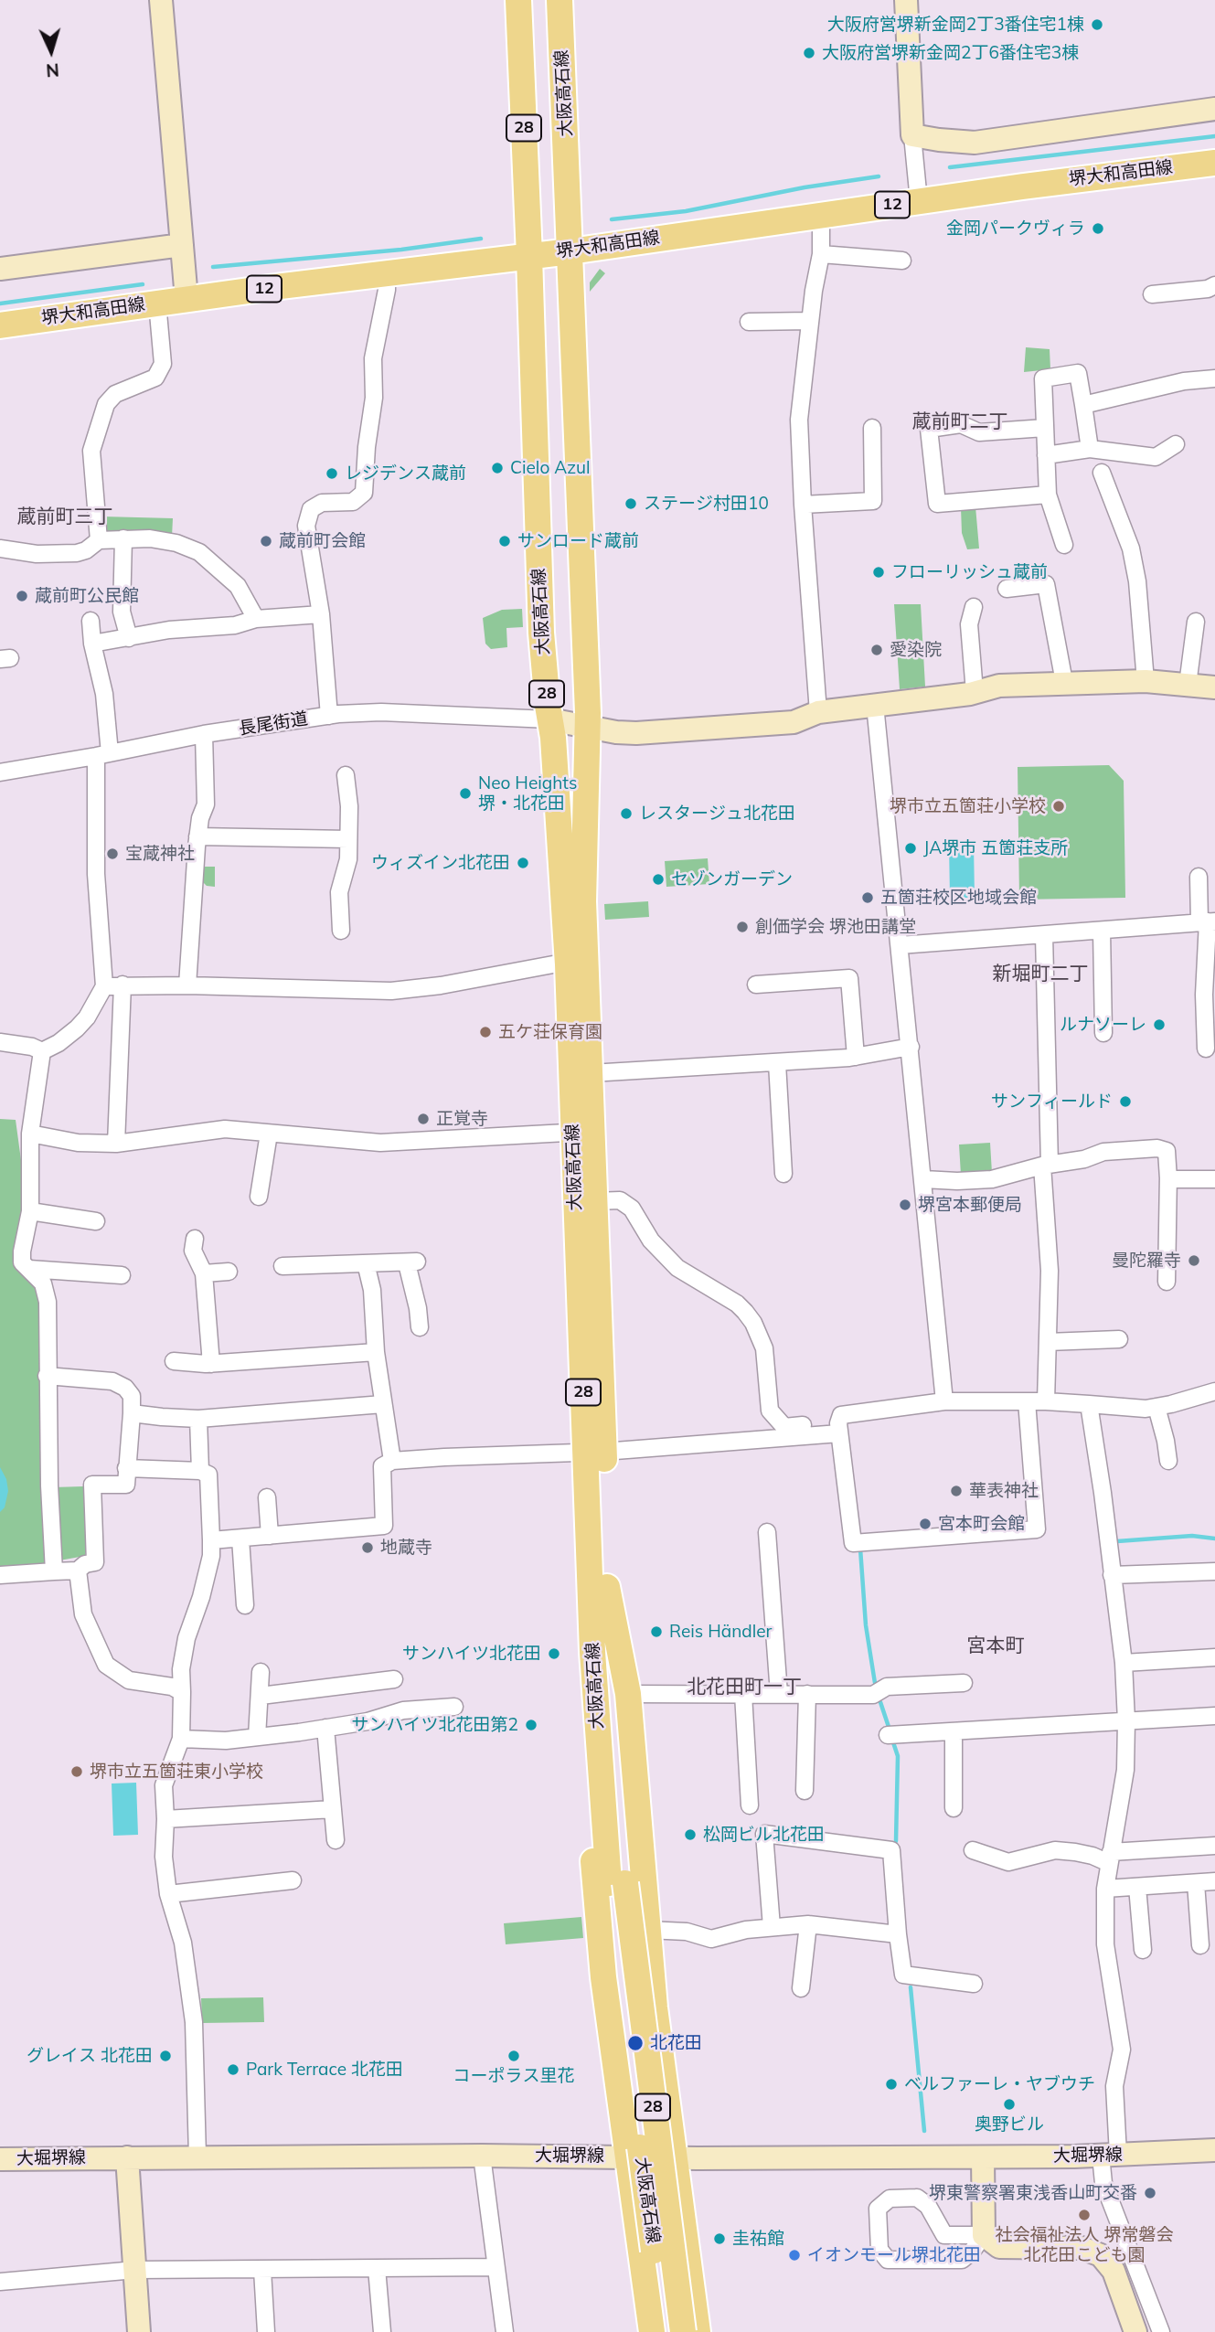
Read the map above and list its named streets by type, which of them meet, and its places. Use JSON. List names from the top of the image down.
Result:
{
  "streets": {
    "main road": [
      "大阪高石線",
      "28",
      "堺大和高田線",
      "12"
    ],
    "street": ["長尾街道", "大堀堺線"]
  },
  "crossings": [
    ["大阪高石線", "堺大和高田線"],
    ["大阪高石線", "長尾街道"]
  ],
  "districts": [
    "蔵前町二丁",
    "蔵前町三丁",
    "新堀町二丁",
    "宮本町",
    "北花田町一丁"
  ],
  "places": [
    "大阪府営堺新金岡2丁3番住宅1棟",
    "大阪府営堺新金岡2丁6番住宅3棟",
    "金岡パークヴィラ",
    "Cielo Azul",
    "レジデンス蔵前",
    "ステージ村田10",
    "蔵前町会館",
    "サンロード蔵前",
    "フローリッシュ蔵前",
    "蔵前町公民館",
    "愛染院",
    "Neo Heights 堺・北花田",
    "堺市立五箇荘小学校",
    "レスタージュ北花田",
    "JA堺市 五箇荘支所",
    "宝蔵神社",
    "ウィズイン北花田",
    "セゾンガーデン",
    "五箇荘校区地域会館",
    "創価学会 堺池田講堂",
    "ルナソーレ",
    "五ケ荘保育園",
    "サンフィールド",
    "正覚寺",
    "堺宮本郵便局",
    "曼陀羅寺",
    "華表神社",
    "宮本町会館",
    "地蔵寺",
    "Reis Händler",
    "サンハイツ北花田",
    "サンハイツ北花田第2",
    "堺市立五箇荘東小学校",
    "松岡ビル北花田",
    "北花田",
    "グレイス 北花田",
    "コーポラス里花",
    "Park Terrace 北花田",
    "ベルファーレ・ヤブウチ",
    "奥野ビル",
    "堺東警察署東浅香山町交番",
    "社会福祉法人 堺常磐会 北花田こども園",
    "圭祐館",
    "イオンモール堺北花田"
  ],
  "north": "bottom"
}
